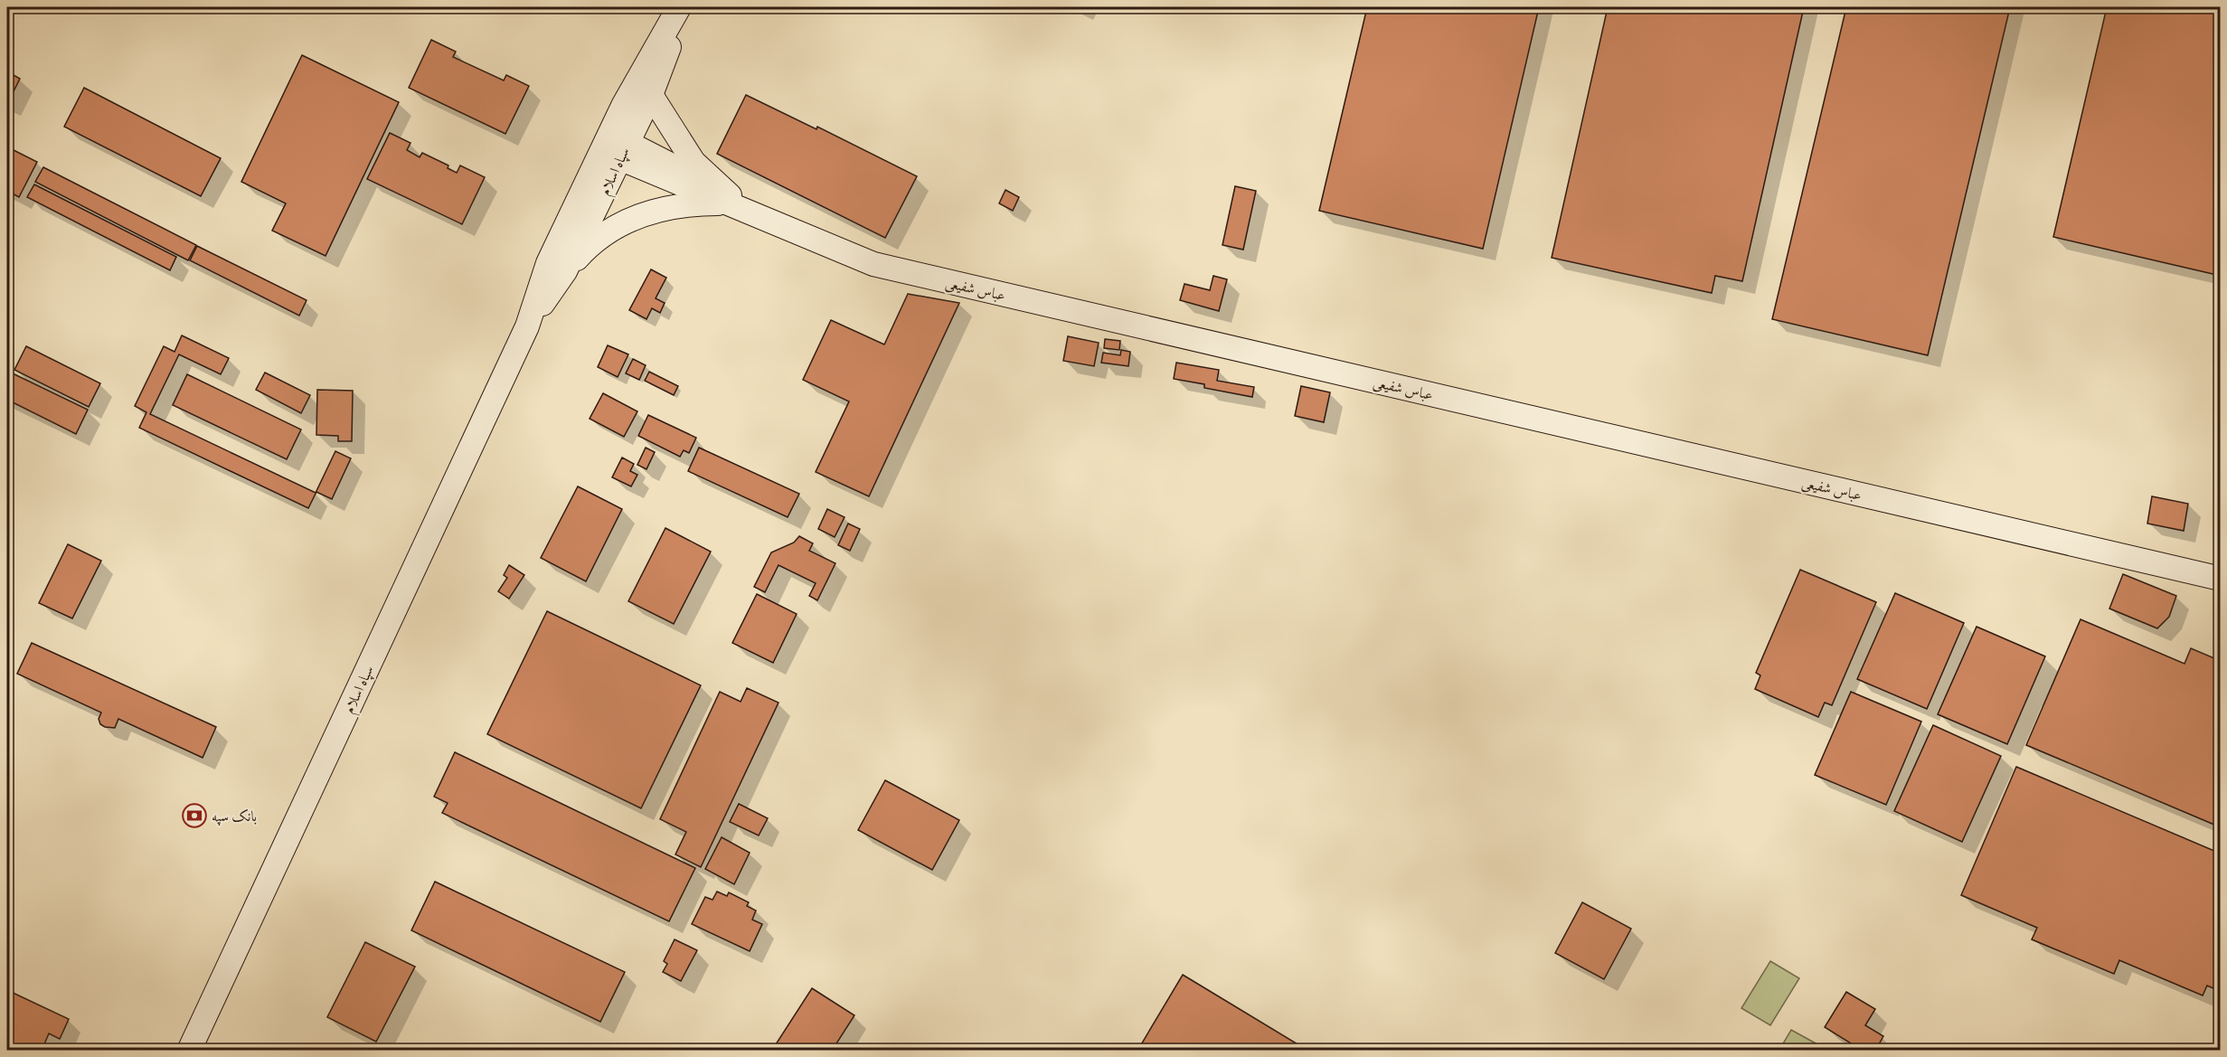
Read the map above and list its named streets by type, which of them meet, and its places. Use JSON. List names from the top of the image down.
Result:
{
  "streets": {
    "main road": ["سپاه اسلام", "عباس شفیعی"]
  },
  "crossings": [
    ["سپاه اسلام", "عباس شفیعی"]
  ],
  "places": {
    "bank": ["بانک سپه"]
  }
}
